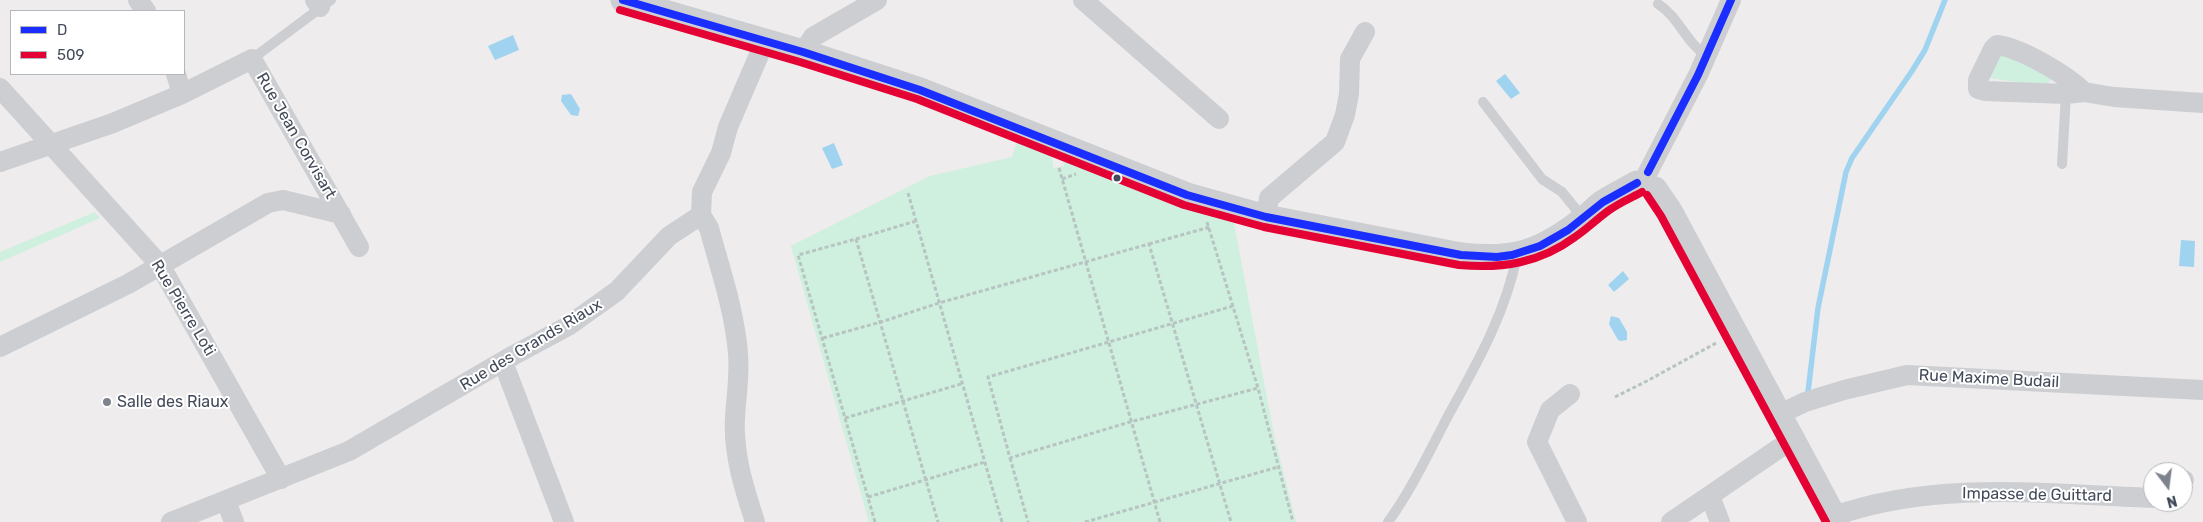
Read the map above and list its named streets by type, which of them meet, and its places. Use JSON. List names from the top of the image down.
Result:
{
  "streets": {
    "street": [
      "Rue Jean Corvisart",
      "Rue Pierre Loti",
      "Rue des Grands Riaux",
      "Rue Maxime Budail",
      "Impasse de Guittard"
    ]
  },
  "crossings": [
    ["Rue Jean Corvisart", "Rue Pierre Loti"],
    ["Rue Pierre Loti", "Rue des Grands Riaux"]
  ],
  "places": ["Salle des Riaux"],
  "lines": ["transit line D", "transit line 509"],
  "legend": ["D", "509"],
  "north": "bottom"
}
